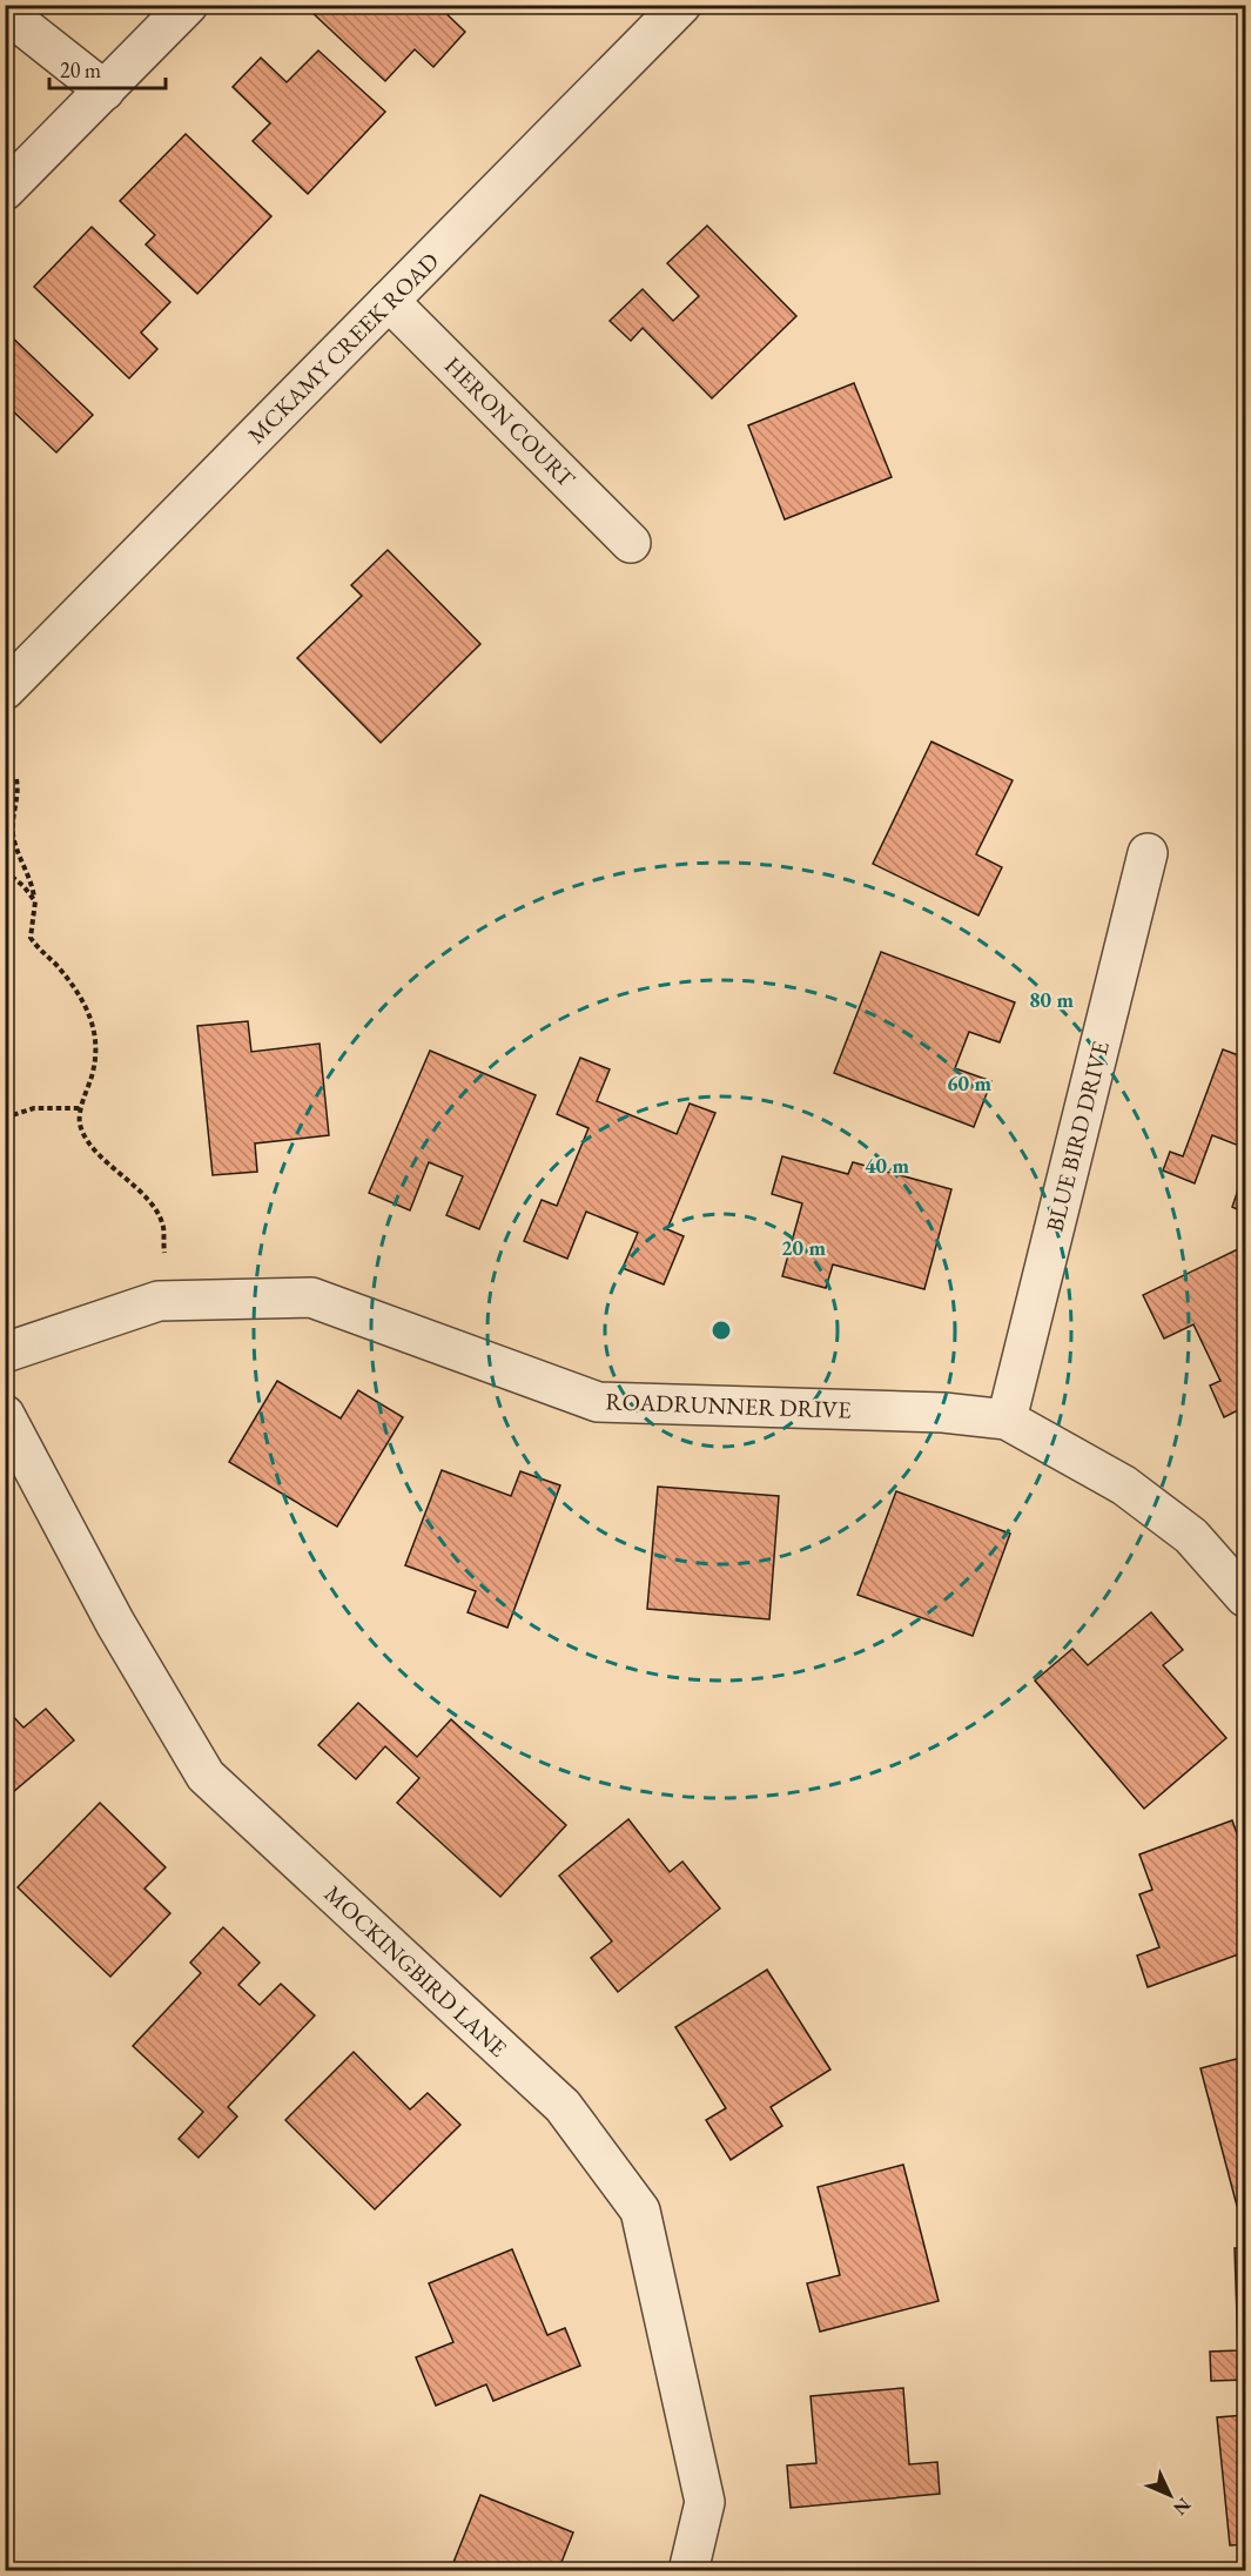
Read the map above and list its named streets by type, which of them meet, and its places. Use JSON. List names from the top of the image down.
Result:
{
  "streets": {
    "street": [
      "MCKAMY CREEK ROAD",
      "HERON COURT",
      "BLUE BIRD DRIVE",
      "ROADRUNNER DRIVE",
      "MOCKINGBIRD LANE"
    ]
  },
  "crossings": [
    ["MCKAMY CREEK ROAD", "HERON COURT"],
    ["BLUE BIRD DRIVE", "ROADRUNNER DRIVE"]
  ],
  "scale_bar": "20 m",
  "north": "bottom right",
  "rings": [
    "80 m",
    "60 m",
    "40 m",
    "20 m"
  ]
}
